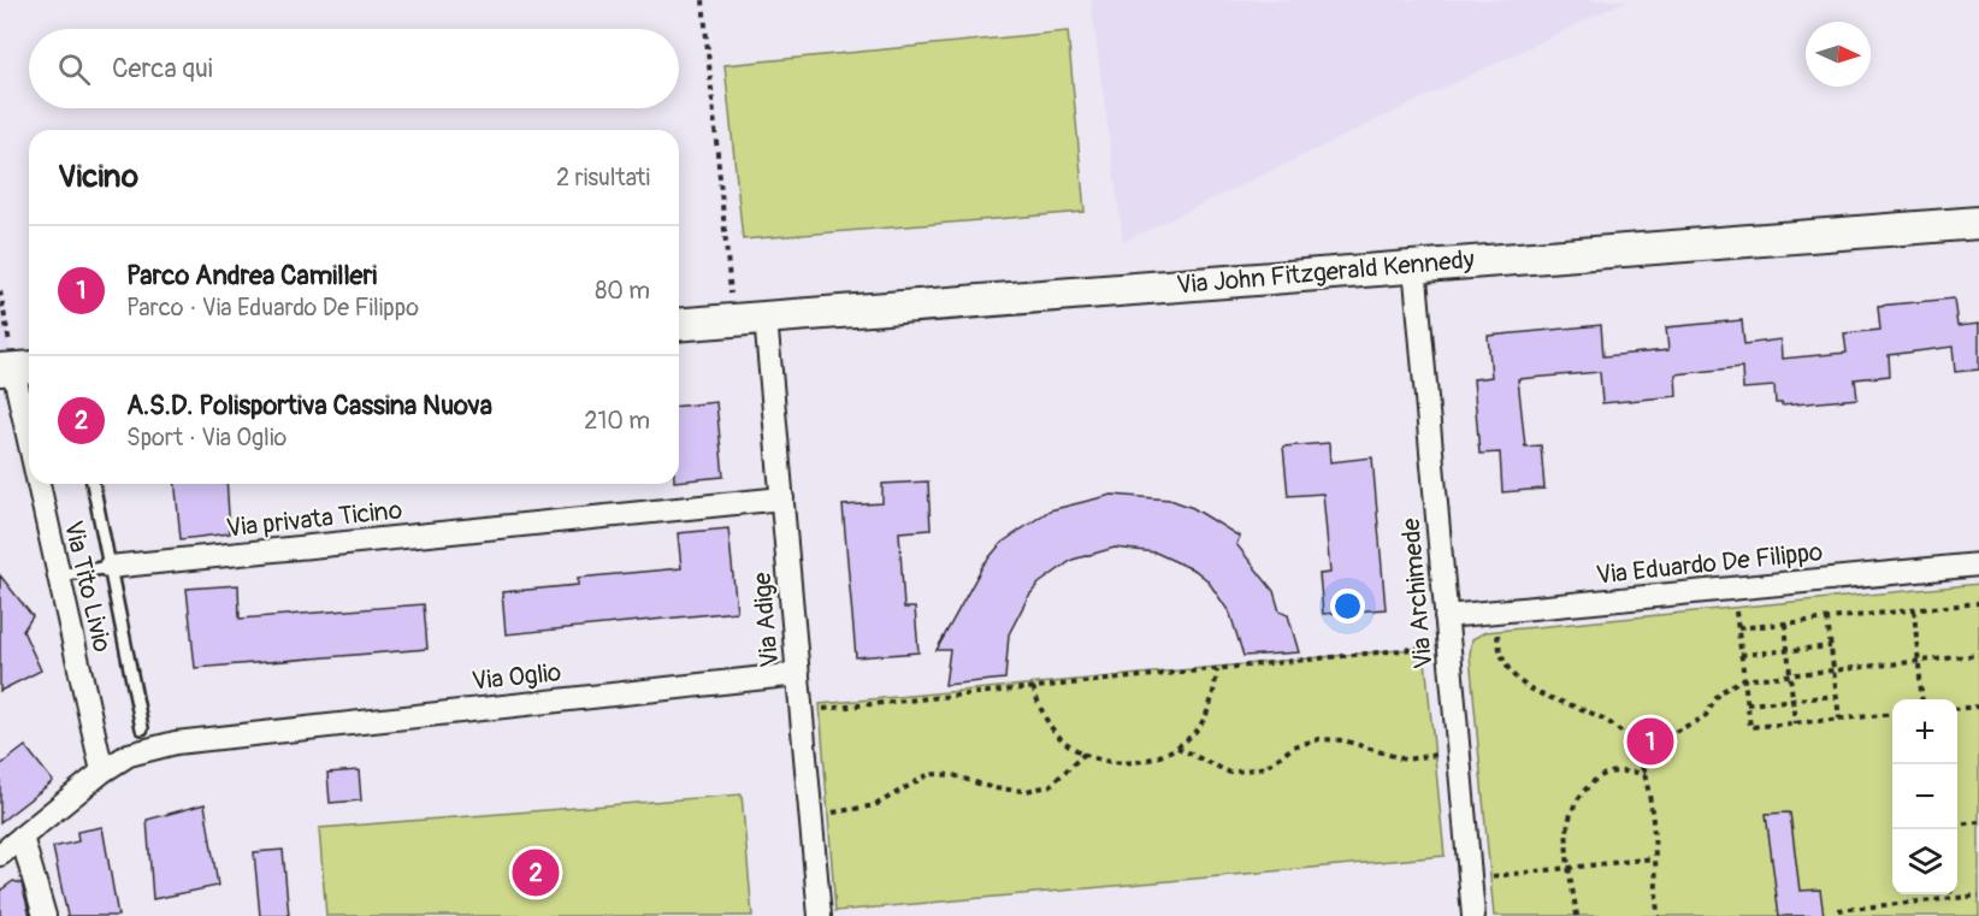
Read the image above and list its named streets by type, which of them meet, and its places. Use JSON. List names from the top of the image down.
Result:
{
  "streets": {
    "street": [
      "Via John Fitzgerald Kennedy",
      "Via privata Ticino",
      "Via Eduardo De Filippo",
      "Via Tito Livio",
      "Via Archimede",
      "Via Adige",
      "Via Oglio"
    ]
  },
  "crossings": [
    ["Via John Fitzgerald Kennedy", "Via Archimede"],
    ["Via John Fitzgerald Kennedy", "Via Adige"],
    ["Via privata Ticino", "Via Adige"],
    ["Via Eduardo De Filippo", "Via Archimede"],
    ["Via Tito Livio", "Via Oglio"],
    ["Via Adige", "Via Oglio"]
  ],
  "north": "right",
  "page": {
    "search": "Cerca qui",
    "heading": ["Vicino", "2 risultati"],
    "list": [
      {
        "mark": "1",
        "name": "Parco Andrea Camilleri",
        "note": "Parco · Via Eduardo De Filippo",
        "value": "80 m"
      },
      {
        "mark": "2",
        "name": "A.S.D. Polisportiva Cassina Nuova",
        "note": "Sport · Via Oglio",
        "value": "210 m"
      }
    ],
    "map_buttons": ["+", "−"],
    "pins": ["1", "2"]
  }
}
